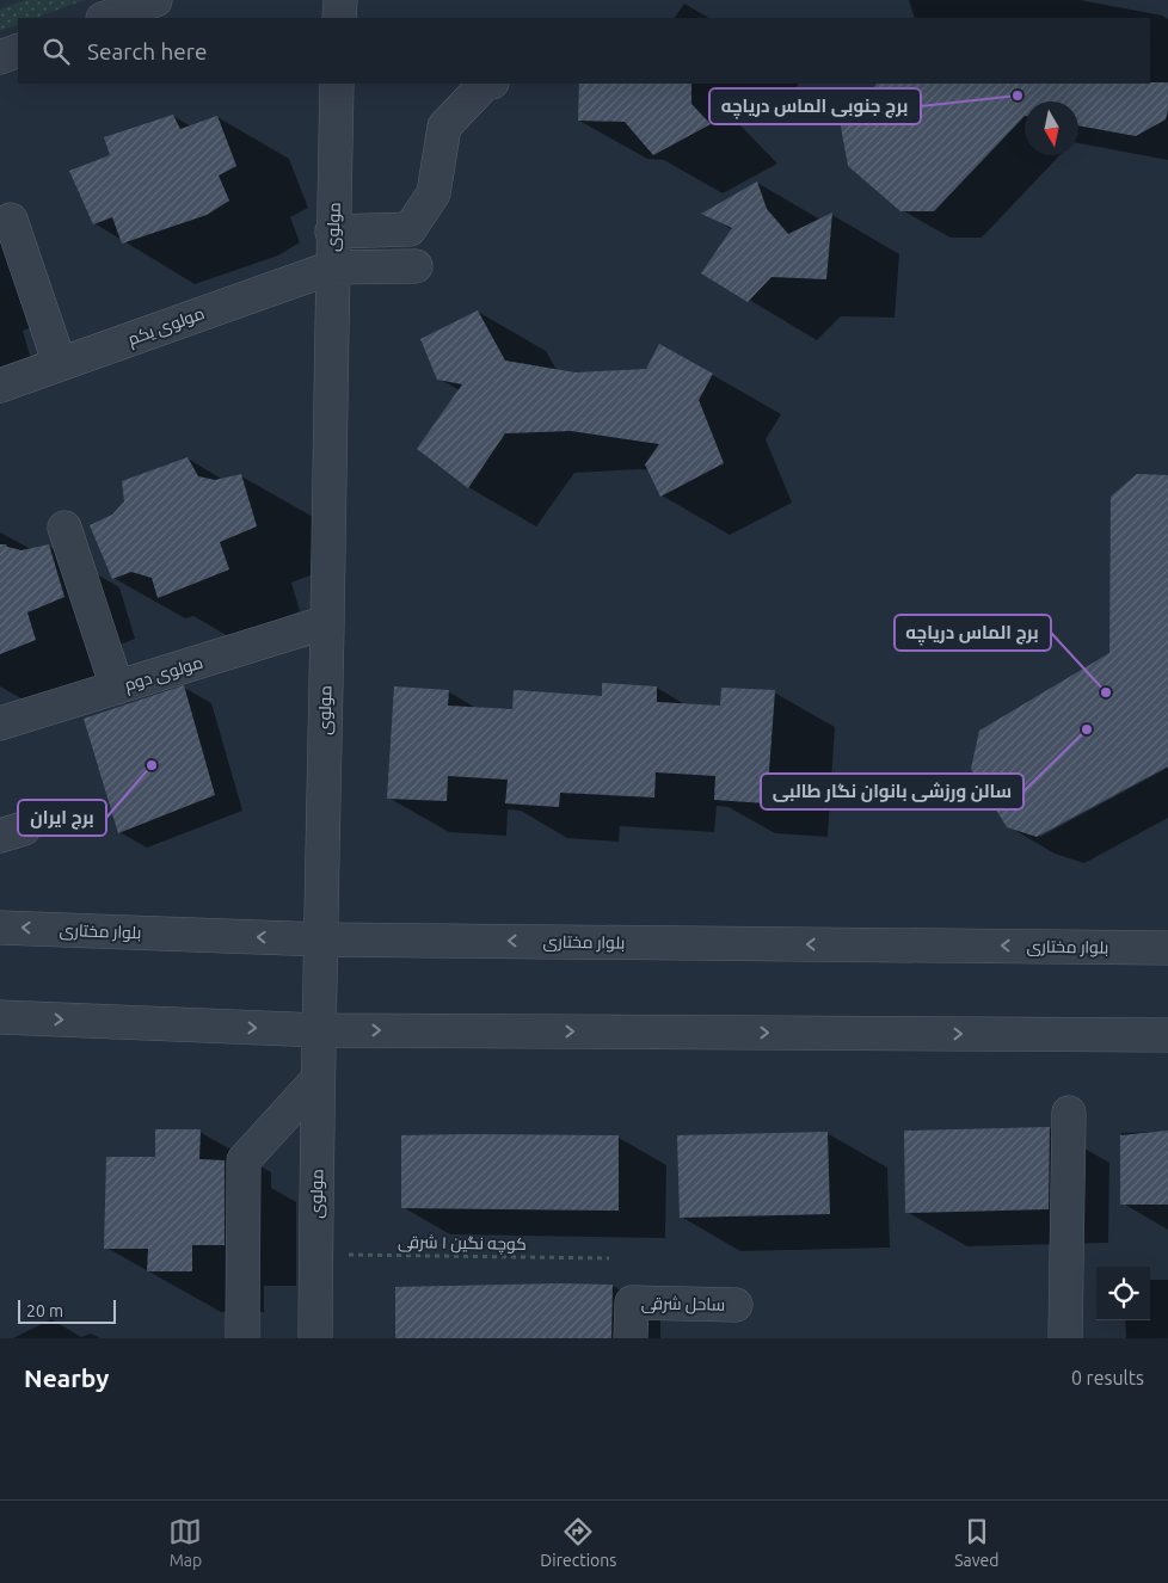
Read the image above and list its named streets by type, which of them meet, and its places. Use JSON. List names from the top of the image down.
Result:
{
  "streets": {
    "street": [
      "مولوی",
      "مولوی یکم",
      "مولوی دوم",
      "بلوار مختاری",
      "ساحل شرقی"
    ],
    "path": ["کوچه نگین ۱ شرقی"]
  },
  "crossings": [
    ["مولوی", "مولوی یکم"],
    ["مولوی", "مولوی دوم"],
    ["مولوی", "بلوار مختاری"],
    ["مولوی", "کوچه نگین ۱ شرقی"]
  ],
  "places": [
    "برج جنوبی الماس دریاچه",
    "برج الماس دریاچه",
    "سالن ورزشی بانوان نگار طالبی",
    "برج ایران"
  ],
  "scale_bar": "20 m",
  "north": "bottom",
  "page": {
    "search": "Search here",
    "scale": "20 m",
    "heading": ["Nearby", "0 results"],
    "nav": ["Map", "Directions", "Saved"]
  }
}
